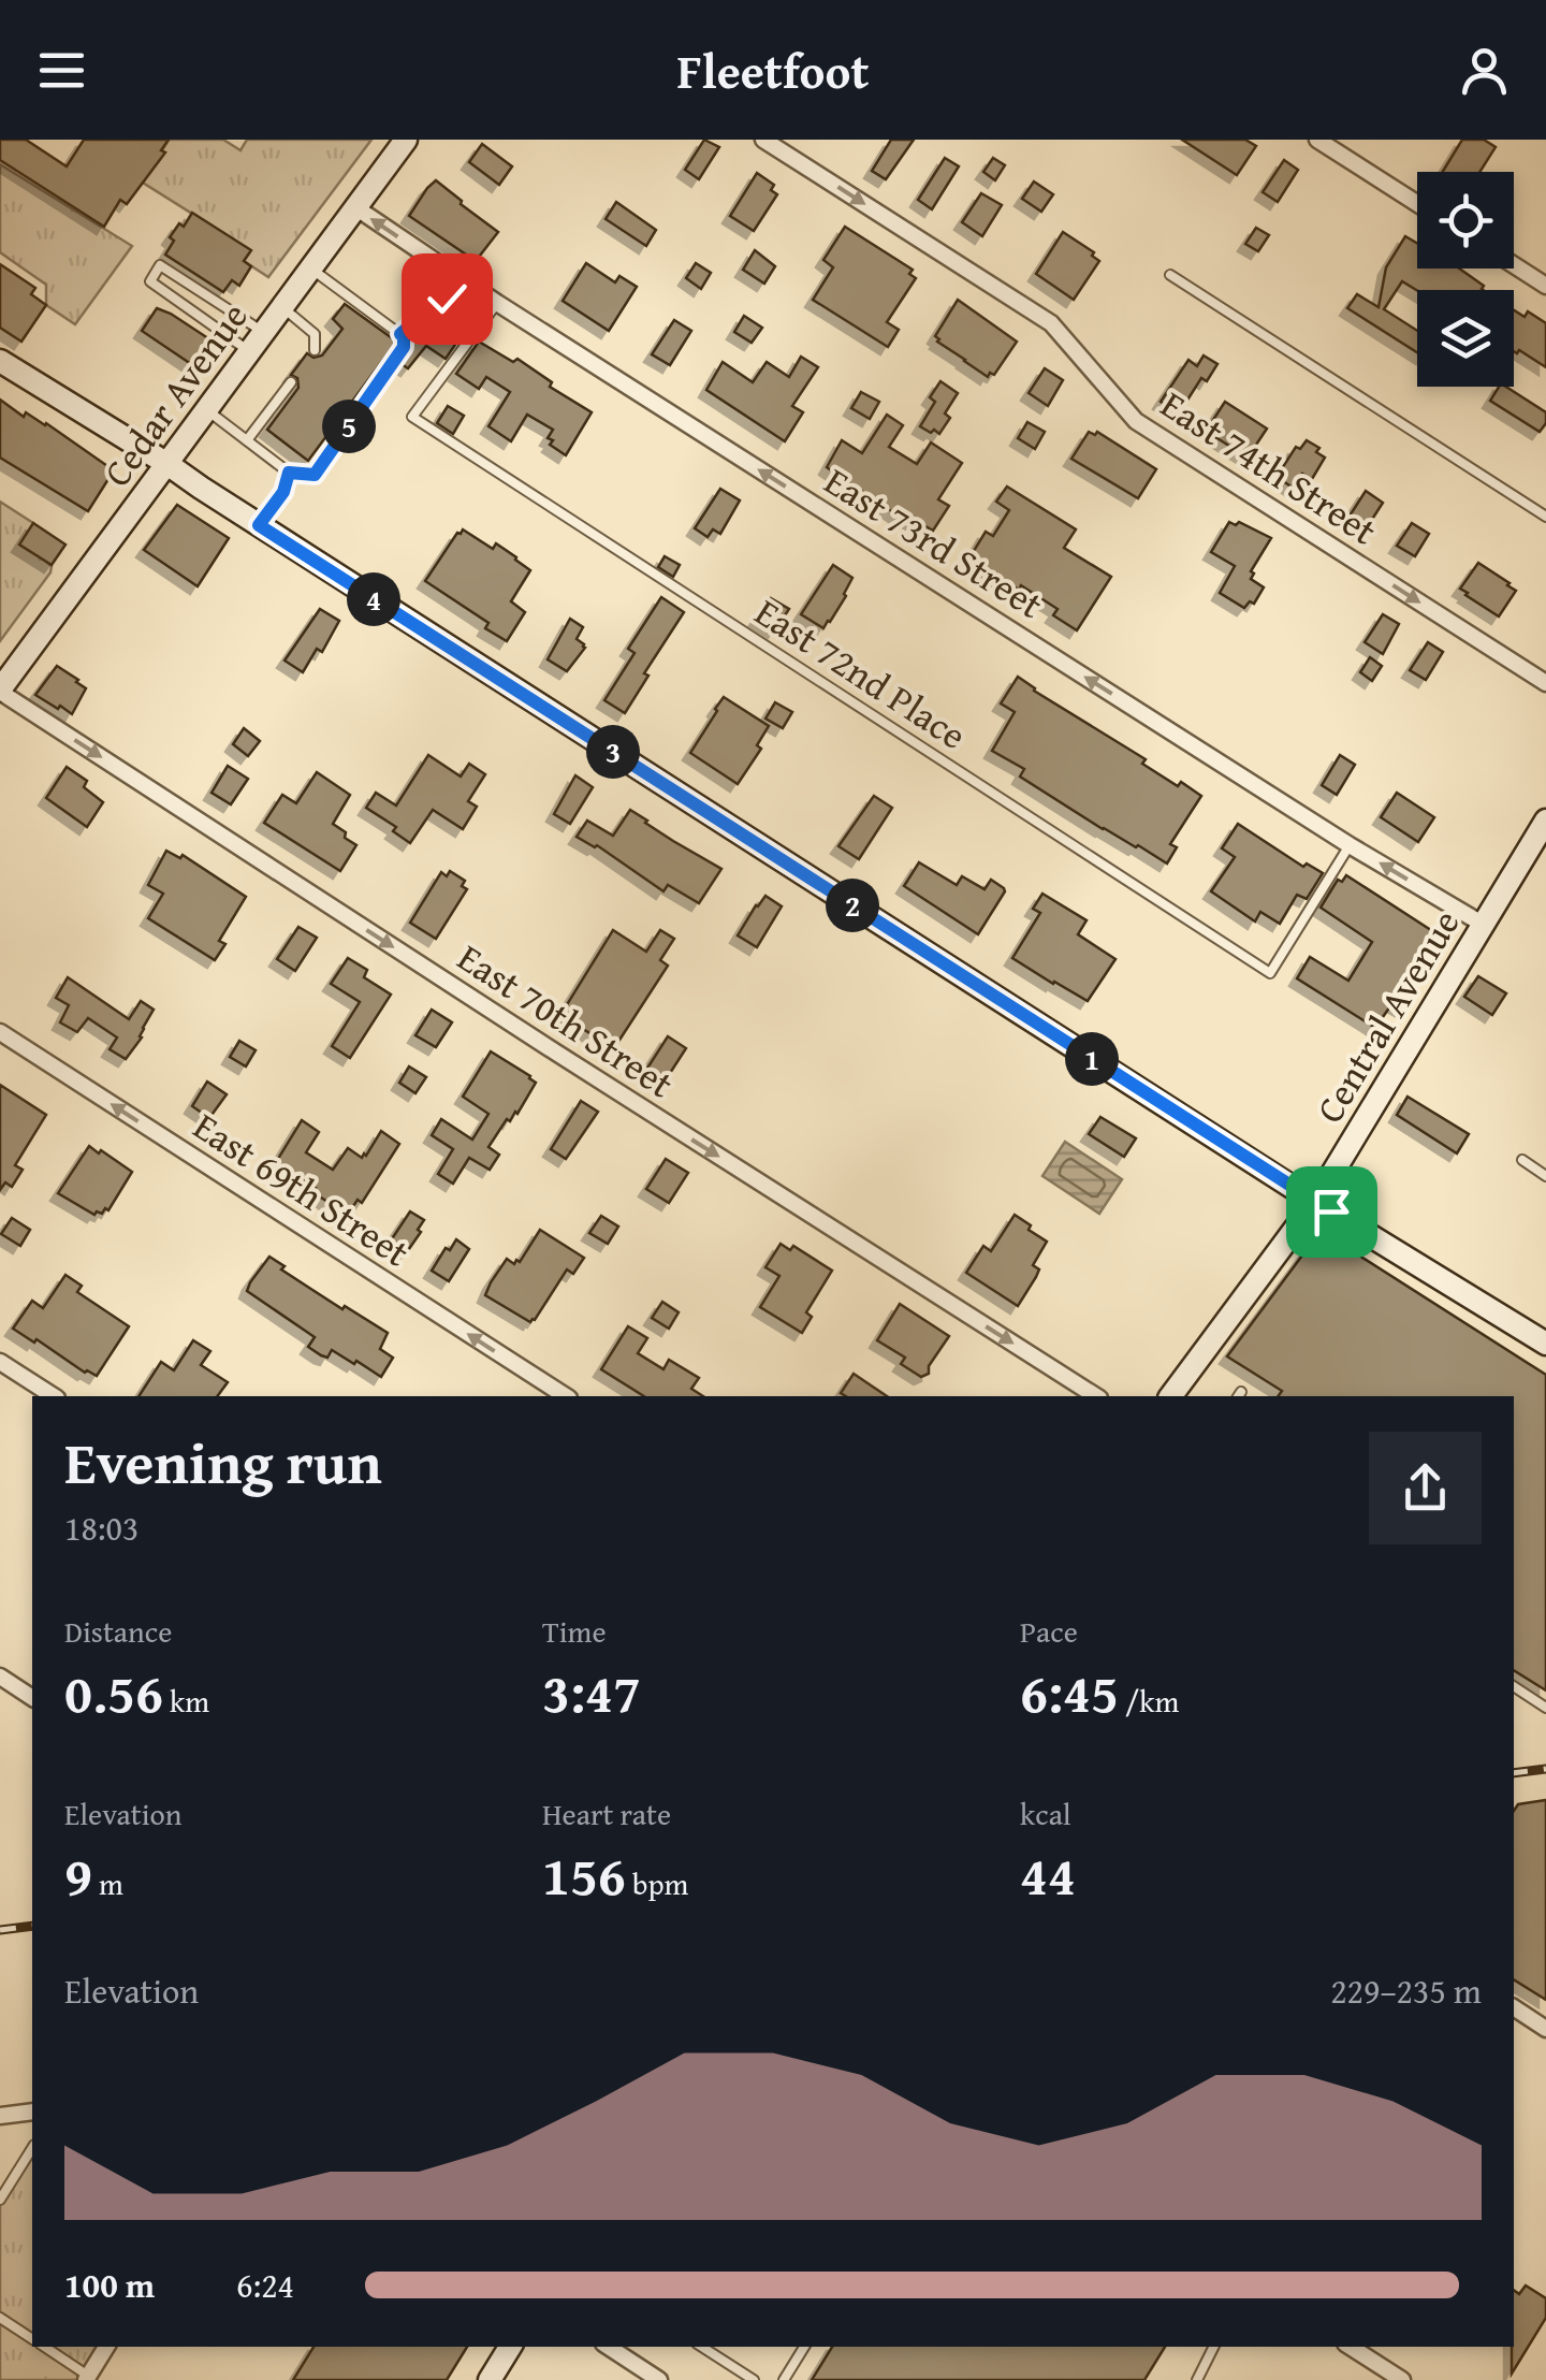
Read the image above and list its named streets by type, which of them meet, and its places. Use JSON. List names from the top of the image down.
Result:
{
  "streets": {
    "street": [
      "Cedar Avenue",
      "East 74th Street",
      "East 73rd Street",
      "Central Avenue",
      "East 70th Street",
      "East 69th Street"
    ],
    "lane": ["East 72nd Place"]
  },
  "crossings": [
    ["Cedar Avenue", "East 73rd Street"],
    ["Cedar Avenue", "East 70th Street"],
    ["East 73rd Street", "East 72nd Place"],
    ["East 73rd Street", "Central Avenue"]
  ],
  "one_way": [
    "East 74th Street",
    "East 73rd Street",
    "East 70th Street",
    "East 69th Street"
  ],
  "page": {
    "header": "Fleetfoot",
    "pins": [
      "5",
      "4",
      "3",
      "2",
      "1"
    ],
    "heading": ["Evening run", "18:03"],
    "stats": [
      ["Distance", "0.56 km"],
      ["Time", "3:47"],
      ["Pace", "6:45 /km"],
      ["Elevation", "9 m"],
      ["Heart rate", "156 bpm"],
      ["kcal", "44"]
    ],
    "chart": ["Elevation", "229–235 m"],
    "list": [
      {
        "name": "100 m",
        "note": "6:24"
      }
    ]
  }
}
